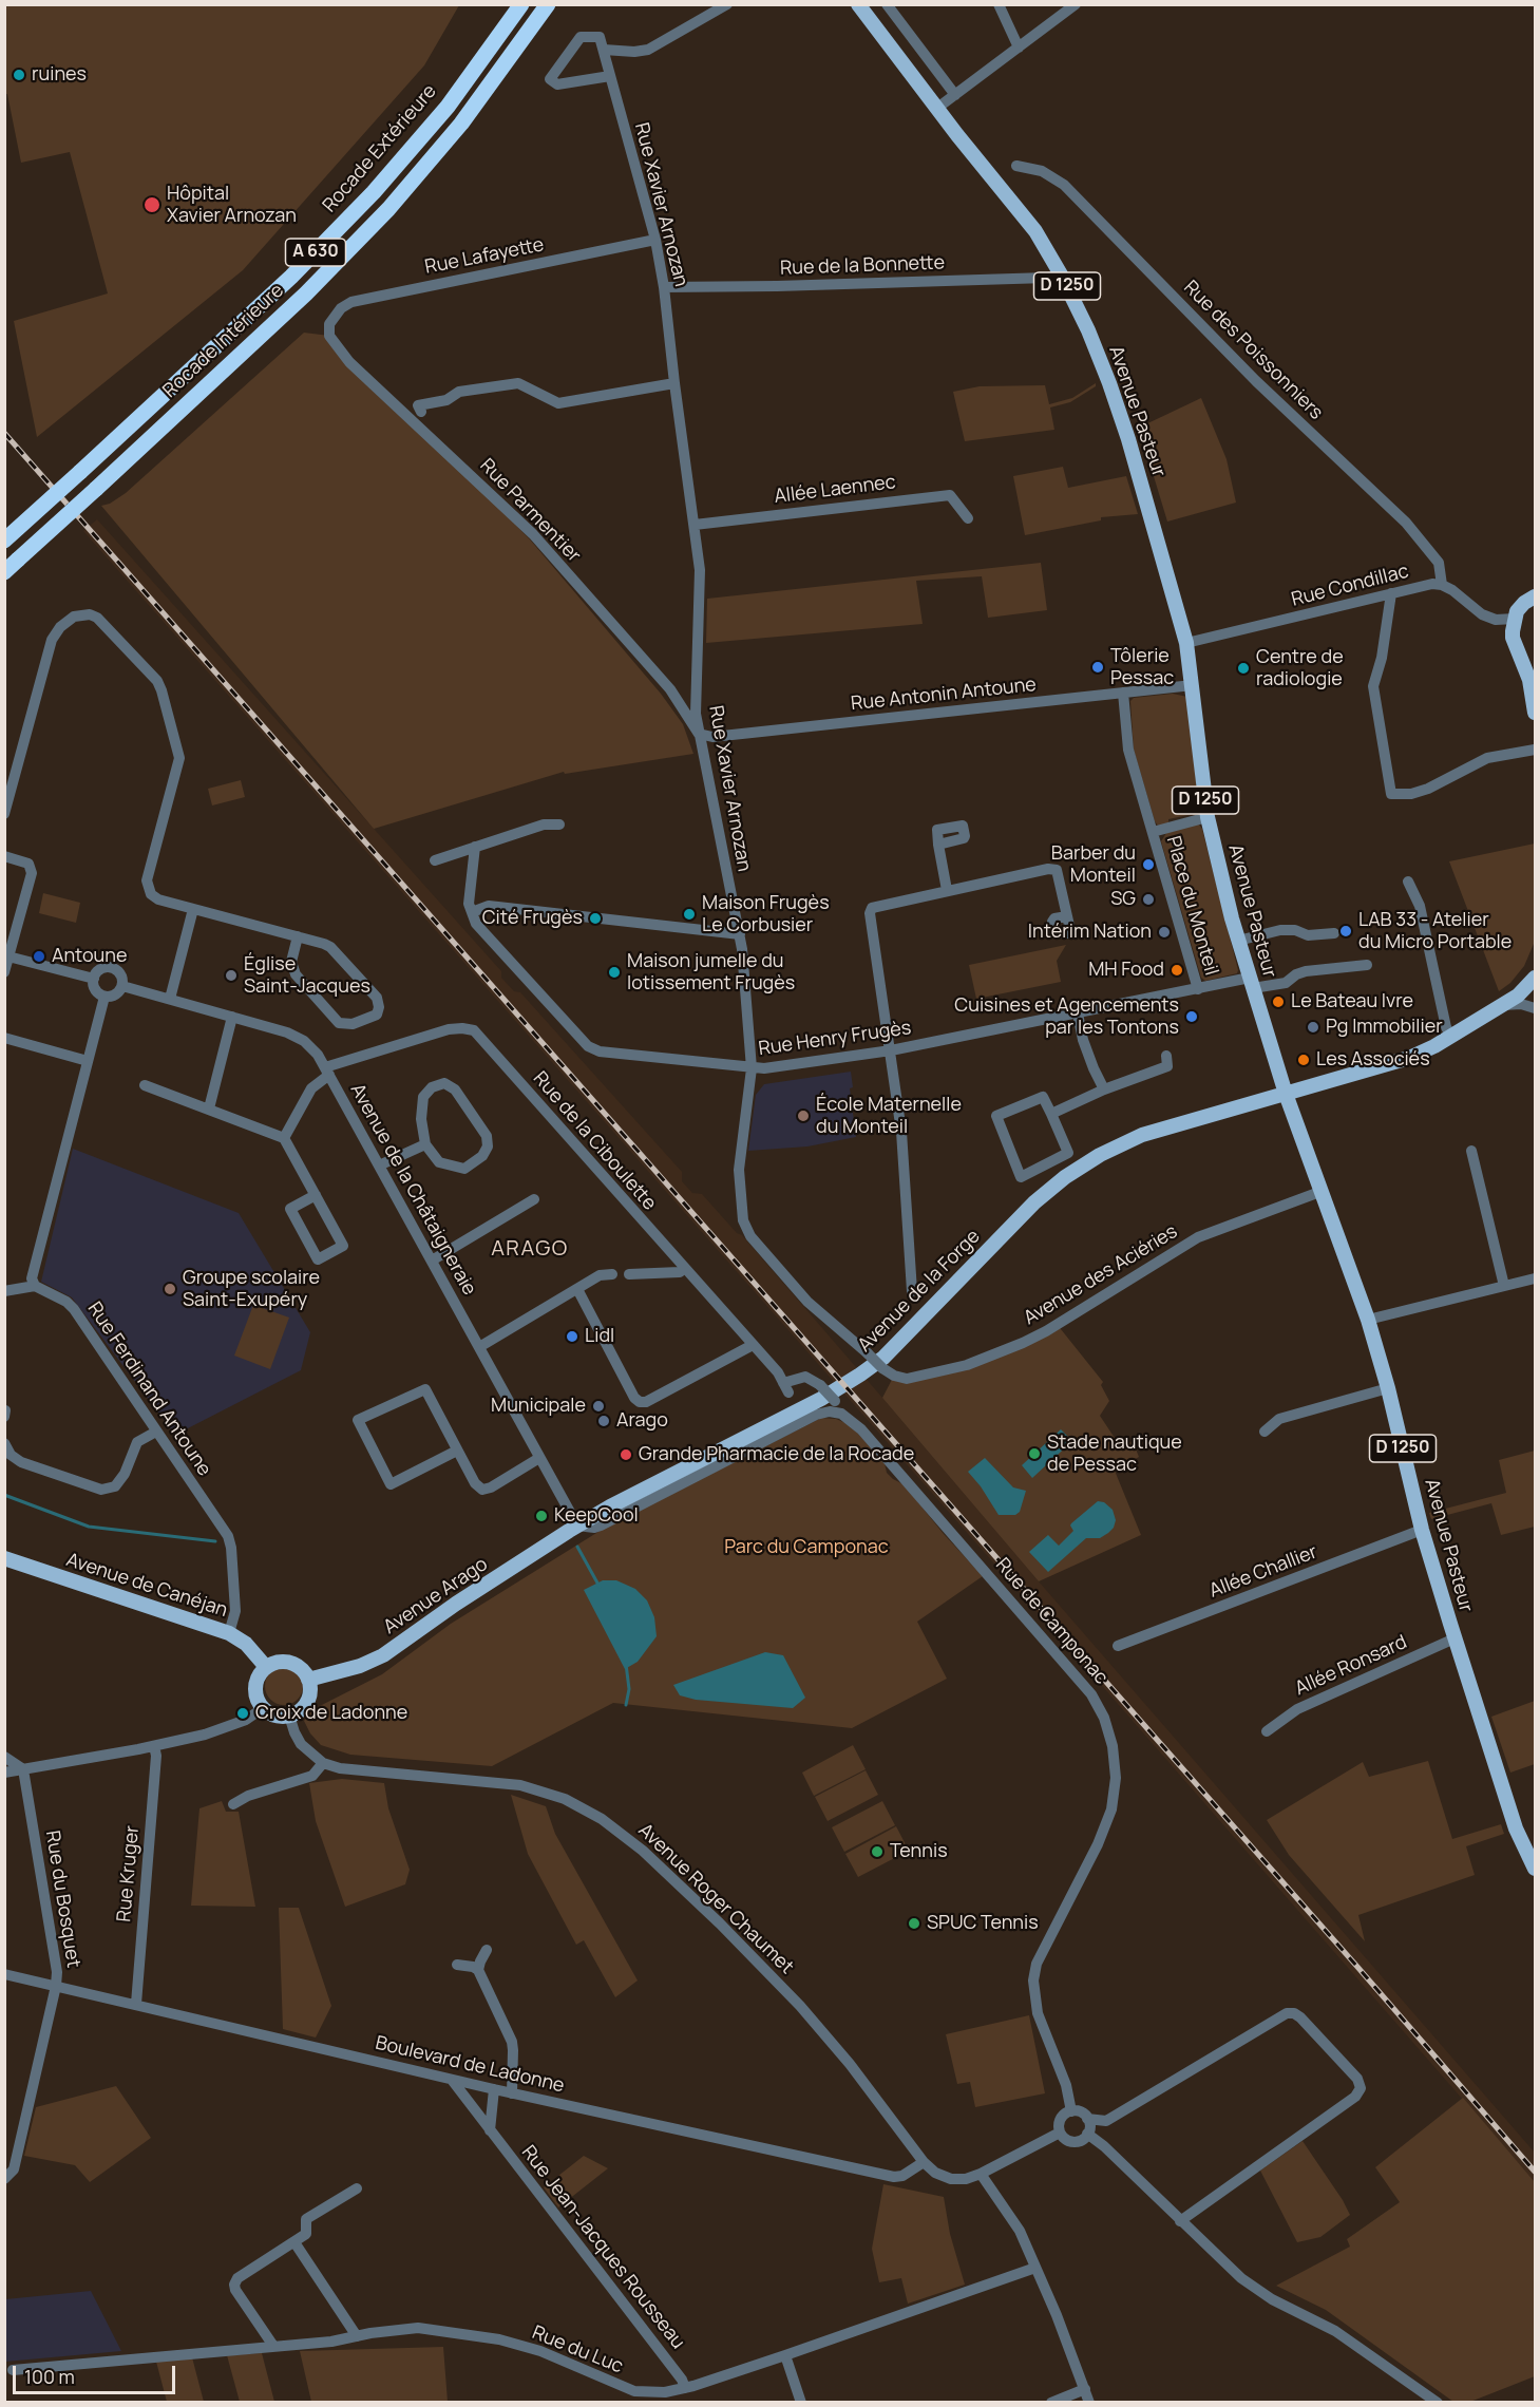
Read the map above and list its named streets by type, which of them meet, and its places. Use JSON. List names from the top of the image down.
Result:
{
  "streets": {
    "highway": ["Rocade Extérieure", "A 630", "Rocade Intérieure"],
    "main road": [
      "D 1250",
      "Avenue Pasteur",
      "Avenue de la Forge",
      "Avenue de Canéjan",
      "Avenue Arago"
    ],
    "street": [
      "Rue Xavier Arnozan",
      "Rue Lafayette",
      "Rue de la Bonnette",
      "Rue des Poissonniers",
      "Allée Laennec",
      "Rue Parmentier",
      "Rue Condillac",
      "Rue Antonin Antoune",
      "Place du Monteil",
      "Rue Henry Frugès",
      "Rue de la Ciboulette",
      "Avenue de la Châtaigneraie",
      "Avenue des Aciéries",
      "Rue Ferdinand Antoune",
      "Allée Challier",
      "Rue de Camponac",
      "Allée Ronsard",
      "Rue Kruger",
      "Rue du Bosquet",
      "Avenue Roger Chaumet",
      "Boulevard de Ladonne",
      "Rue Jean-Jacques Rousseau",
      "Rue du Luc"
    ]
  },
  "crossings": [
    ["Rue Xavier Arnozan", "Rue Lafayette"],
    ["Rue Xavier Arnozan", "Rue de la Bonnette"],
    ["Rue Xavier Arnozan", "Allée Laennec"],
    ["Rue Xavier Arnozan", "Rue Parmentier"],
    ["Rue Xavier Arnozan", "Rue Antonin Antoune"],
    ["Rue Xavier Arnozan", "Rue Henry Frugès"],
    ["Rue Xavier Arnozan", "Avenue des Aciéries"],
    ["Rue Lafayette", "Rue Parmentier"],
    ["Rue de la Bonnette", "Avenue Pasteur"],
    ["Rue des Poissonniers", "Rue Condillac"],
    ["Avenue Pasteur", "Rue Condillac"],
    ["Avenue Pasteur", "Rue Antonin Antoune"],
    ["Avenue Pasteur", "Place du Monteil"],
    ["Avenue Pasteur", "Rue Henry Frugès"],
    ["Avenue Pasteur", "Avenue des Aciéries"],
    ["Avenue Pasteur", "Avenue de la Forge"],
    ["Avenue Pasteur", "Allée Challier"],
    ["Avenue Pasteur", "Allée Ronsard"],
    ["Rue Parmentier", "Rue Antonin Antoune"],
    ["Rue Antonin Antoune", "Place du Monteil"],
    ["Place du Monteil", "Rue Henry Frugès"],
    ["Rue de la Ciboulette", "Avenue de la Châtaigneraie"],
    ["Rue de la Ciboulette", "Rue de Camponac"],
    ["Avenue de la Châtaigneraie", "Avenue de la Forge"],
    ["Avenue de la Châtaigneraie", "Avenue Arago"],
    ["Avenue de la Forge", "Avenue Arago"],
    ["Rue Ferdinand Antoune", "Avenue de Canéjan"],
    ["Avenue de Canéjan", "Avenue Arago"],
    ["Rue de Camponac", "Avenue Roger Chaumet"],
    ["Rue Kruger", "Boulevard de Ladonne"],
    ["Rue du Bosquet", "Boulevard de Ladonne"],
    ["Avenue Roger Chaumet", "Boulevard de Ladonne"],
    ["Boulevard de Ladonne", "Rue Jean-Jacques Rousseau"],
    ["Rue Jean-Jacques Rousseau", "Rue du Luc"]
  ],
  "districts": ["ARAGO"],
  "parks": ["Parc du Camponac"],
  "places": [
    "ruines",
    "Hôpital Xavier Arnozan",
    "Tôlerie Pessac",
    "Centre de radiologie",
    "Barber du Monteil",
    "SG",
    "Maison Frugès Le Corbusier",
    "Cité Frugès",
    "LAB 33 - Atelier du Micro Portable",
    "Intérim Nation",
    "Antoune",
    "MH Food",
    "Maison jumelle du lotissement Frugès",
    "Église Saint-Jacques",
    "Le Bateau Ivre",
    "Cuisines et Agencements par les Tontons",
    "Pg Immobilier",
    "Les Associés",
    "École Maternelle du Monteil",
    "Groupe scolaire Saint-Exupéry",
    "Lidl",
    "Municipale",
    "Arago",
    "Stade nautique de Pessac",
    "Grande Pharmacie de la Rocade",
    "KeepCool",
    "Croix de Ladonne",
    "Tennis",
    "SPUC Tennis"
  ],
  "scale_bar": "100 m"
}
